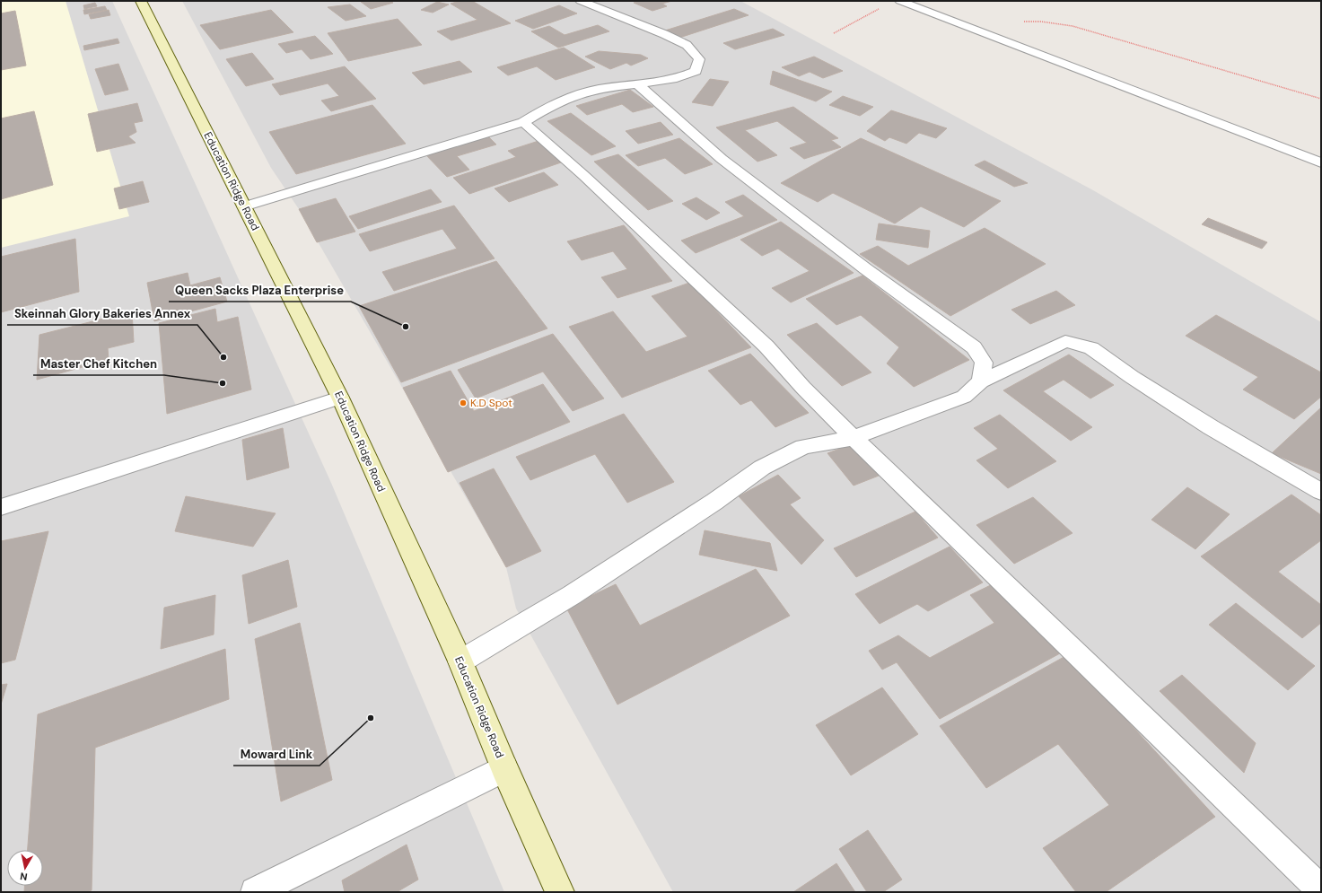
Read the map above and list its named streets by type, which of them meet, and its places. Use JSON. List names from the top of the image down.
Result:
{
  "streets": {
    "main road": ["Education Ridge Road"]
  },
  "places": [
    "Queen Sacks Plaza Enterprise",
    "Skeinnah Glory Bakeries Annex",
    "Master Chef Kitchen",
    "K.D Spot",
    "Moward Link"
  ],
  "north": "bottom"
}
